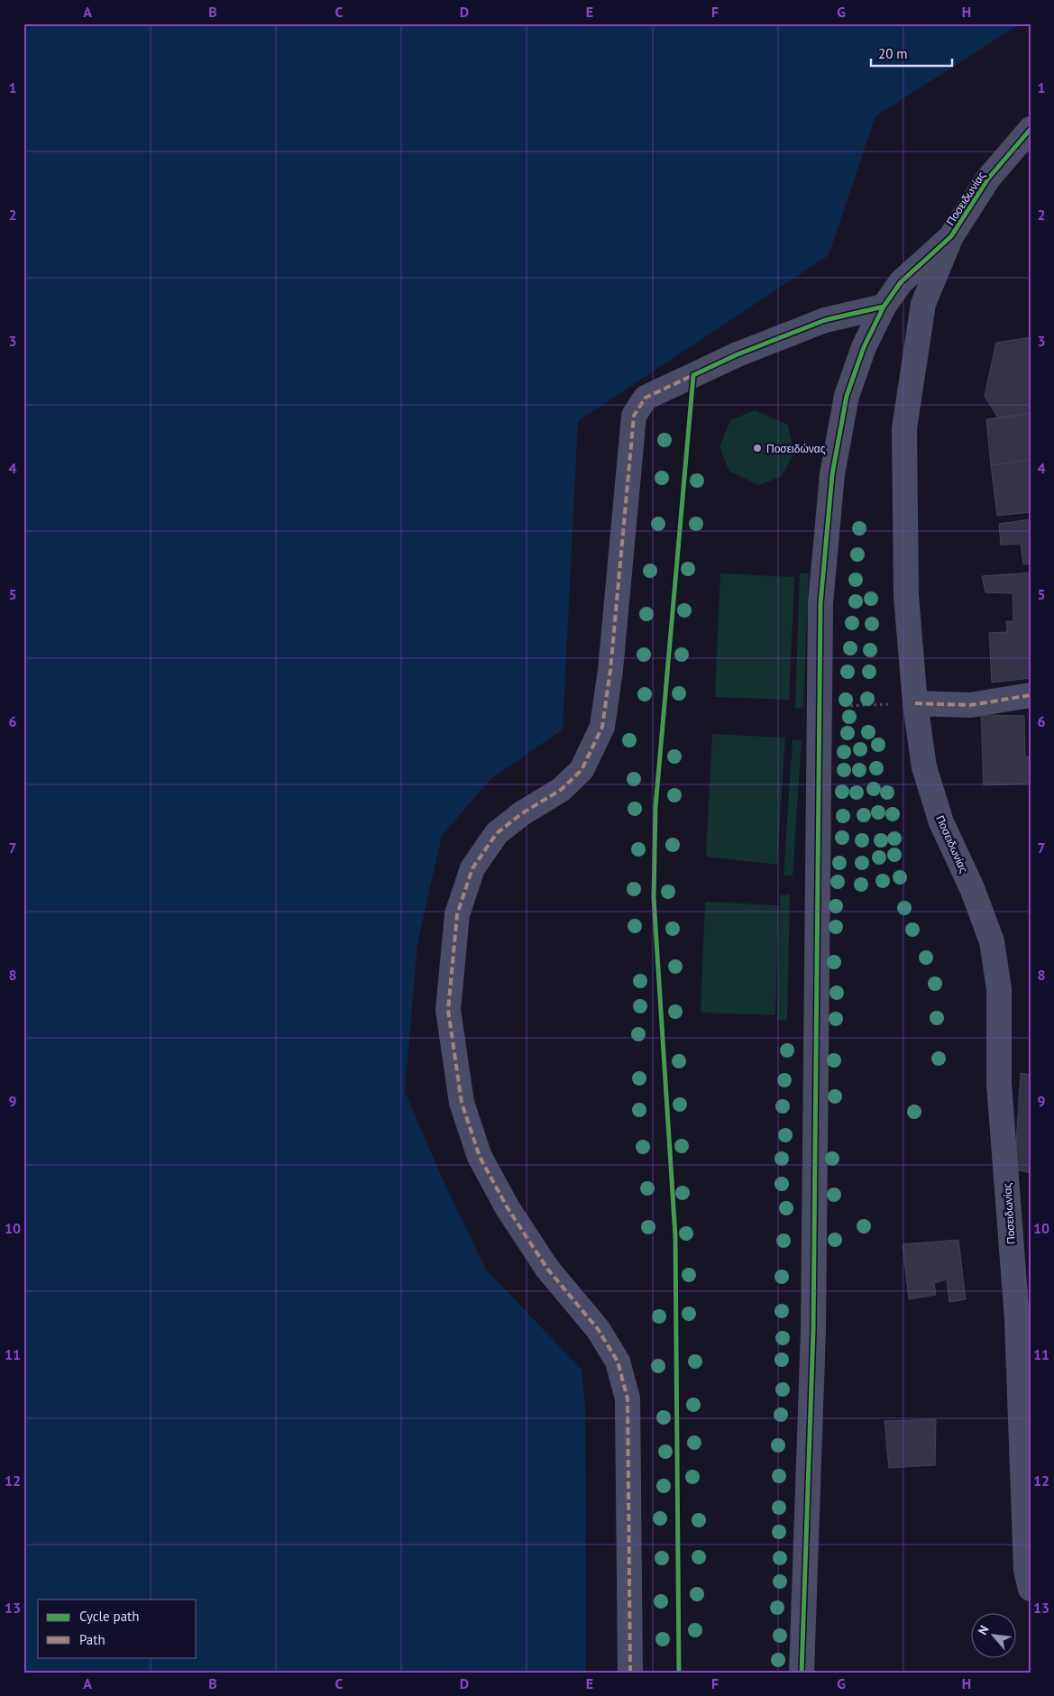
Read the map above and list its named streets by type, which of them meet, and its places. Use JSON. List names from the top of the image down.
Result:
{
  "streets": {
    "street": ["Ποσειδωνίας"]
  },
  "places": ["Ποσειδώνας"],
  "legend": ["Cycle path", "Path"],
  "scale_bar": "20 m",
  "north": "top left",
  "grid": {
    "columns": [
      "A",
      "B",
      "C",
      "D",
      "E",
      "F",
      "G",
      "H"
    ],
    "rows": [
      "1",
      "2",
      "3",
      "4",
      "5",
      "6",
      "7",
      "8",
      "9",
      "10",
      "11",
      "12",
      "13"
    ]
  }
}
